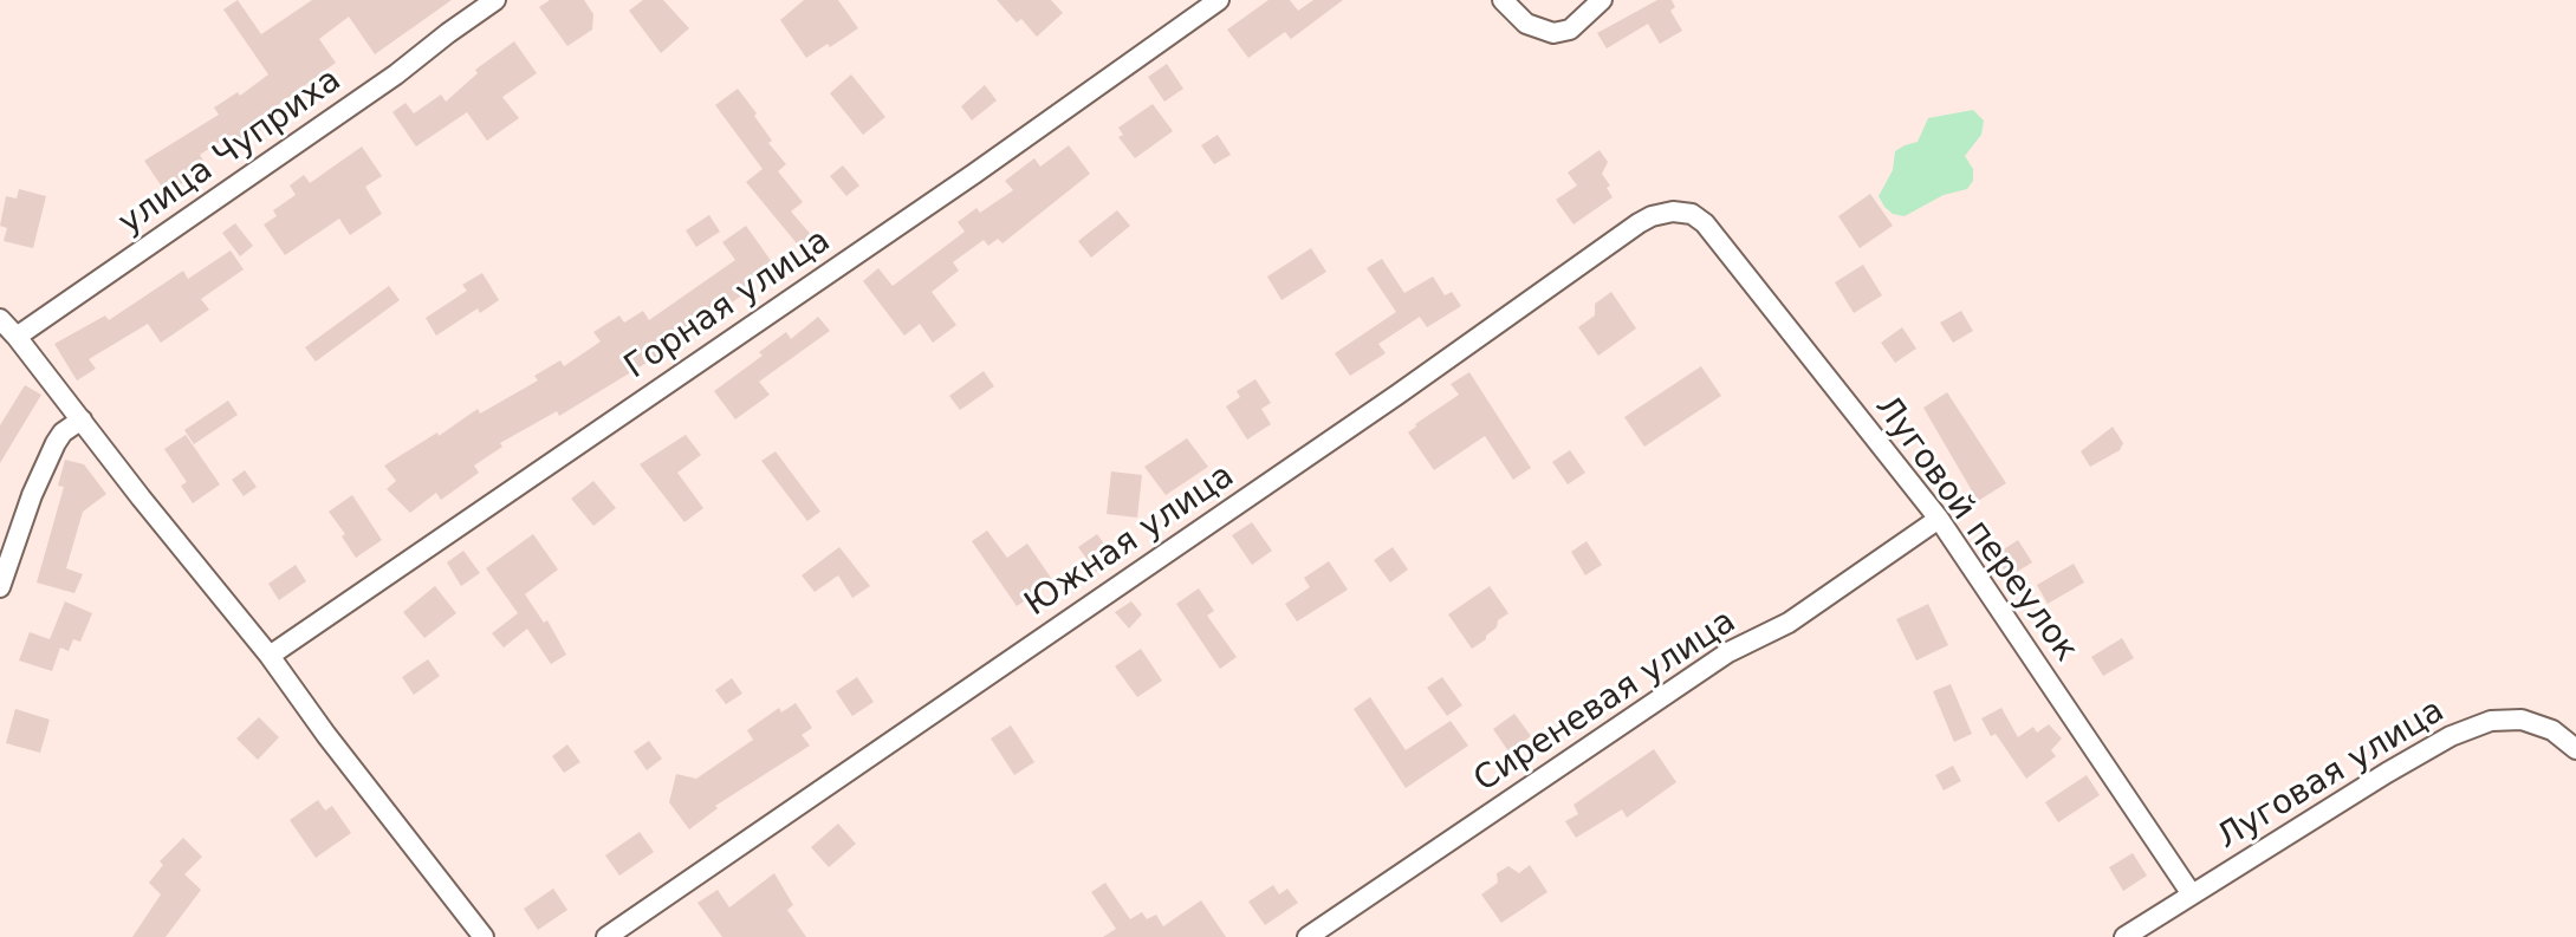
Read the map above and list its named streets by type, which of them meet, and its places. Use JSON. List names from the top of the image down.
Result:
{
  "streets": {
    "street": [
      "улица Чуприха",
      "Горная улица",
      "Луговой переулок",
      "Южная улица",
      "Сиреневая улица",
      "Луговая улица"
    ]
  },
  "crossings": [
    ["Луговой переулок", "Южная улица"],
    ["Луговой переулок", "Сиреневая улица"],
    ["Луговой переулок", "Луговая улица"]
  ]
}
